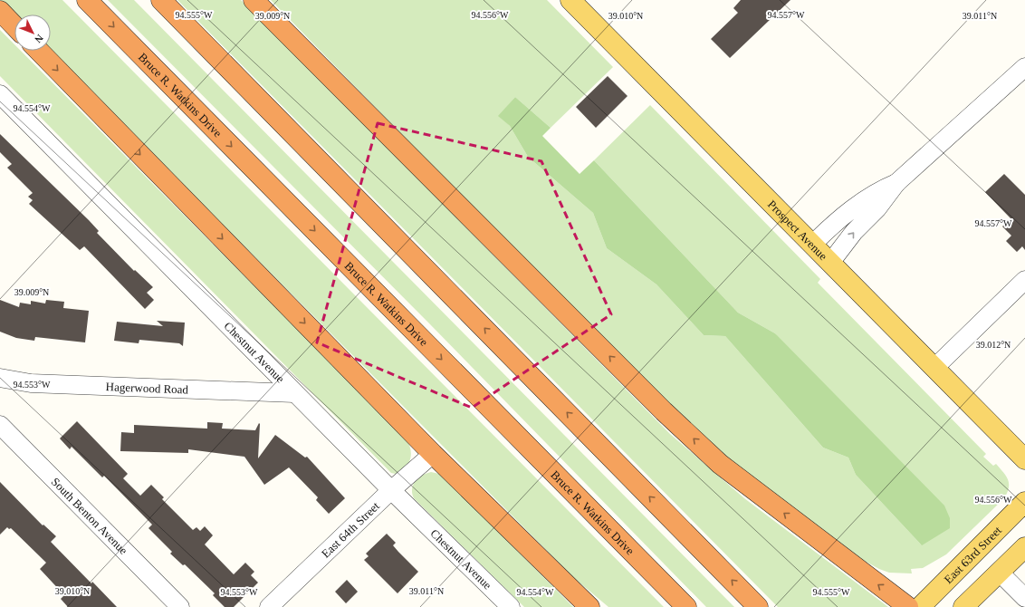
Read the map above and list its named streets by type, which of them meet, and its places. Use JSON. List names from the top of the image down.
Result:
{
  "streets": {
    "highway": ["Bruce R. Watkins Drive"],
    "main road": ["Prospect Avenue", "East 63rd Street"],
    "street": [
      "Chestnut Avenue",
      "Hagerwood Road",
      "South Benton Avenue",
      "East 64th Street"
    ]
  },
  "crossings": [
    ["Chestnut Avenue", "Hagerwood Road"],
    ["Chestnut Avenue", "East 64th Street"]
  ],
  "north": "bottom right",
  "coordinates": [
    "94.555°W",
    "94.556°W",
    "94.557°W",
    "39.011°N",
    "39.009°N",
    "39.010°N",
    "94.554°W",
    "39.012°N",
    "94.553°W"
  ]
}
